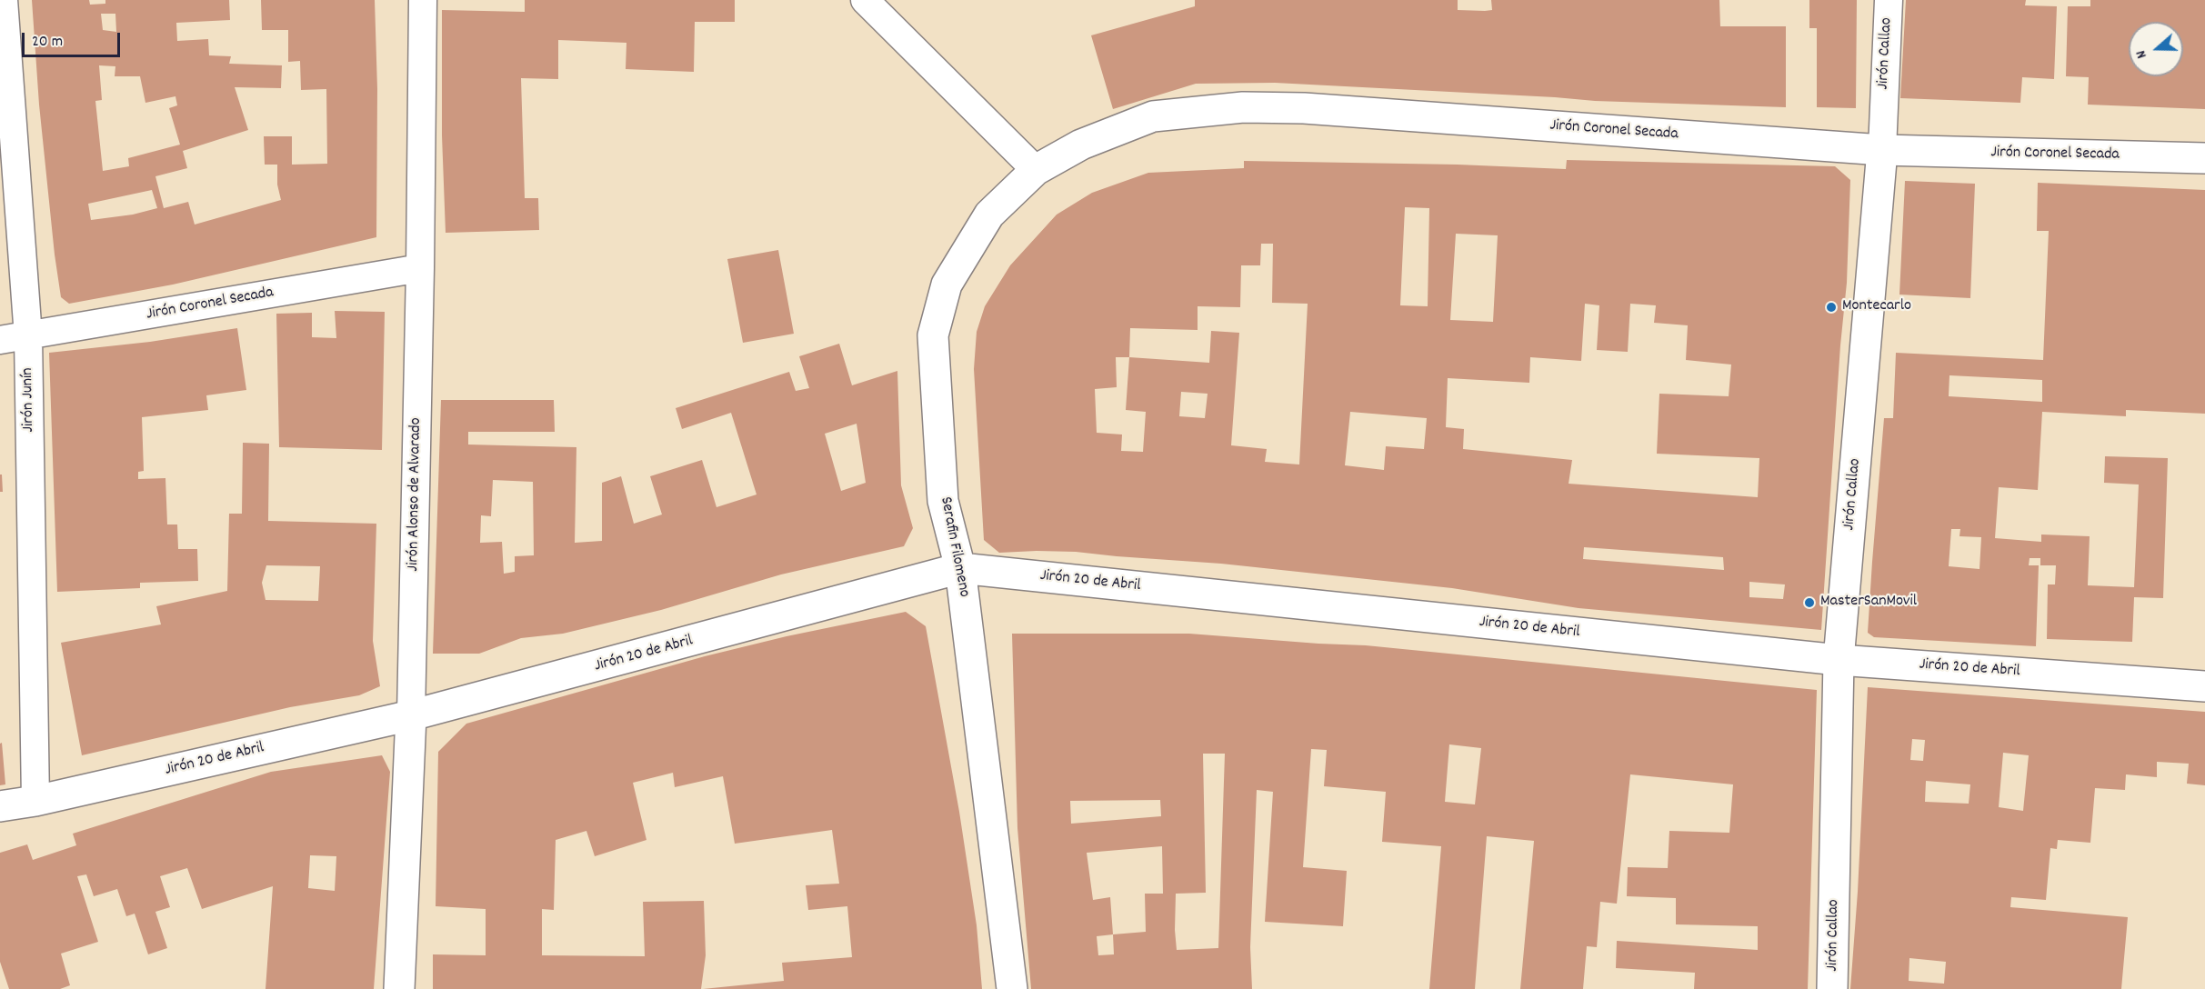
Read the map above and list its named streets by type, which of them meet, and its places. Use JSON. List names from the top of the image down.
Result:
{
  "streets": {
    "main road": [
      "Jirón Callao",
      "Jirón Coronel Secada",
      "Jirón Alonso de Alvarado",
      "Serafin Filomeno",
      "Jirón 20 de Abril"
    ],
    "street": ["Jirón Junín"]
  },
  "crossings": [
    ["Jirón Callao", "Jirón Coronel Secada"],
    ["Jirón Callao", "Jirón 20 de Abril"],
    ["Jirón Coronel Secada", "Jirón Junín"],
    ["Jirón Coronel Secada", "Jirón Alonso de Alvarado"],
    ["Jirón Coronel Secada", "Serafin Filomeno"],
    ["Jirón Junín", "Jirón 20 de Abril"],
    ["Jirón Alonso de Alvarado", "Jirón 20 de Abril"],
    ["Serafin Filomeno", "Jirón 20 de Abril"]
  ],
  "places": ["Montecarlo", "MasterSanMovil"],
  "scale_bar": "20 m",
  "north": "left"
}
